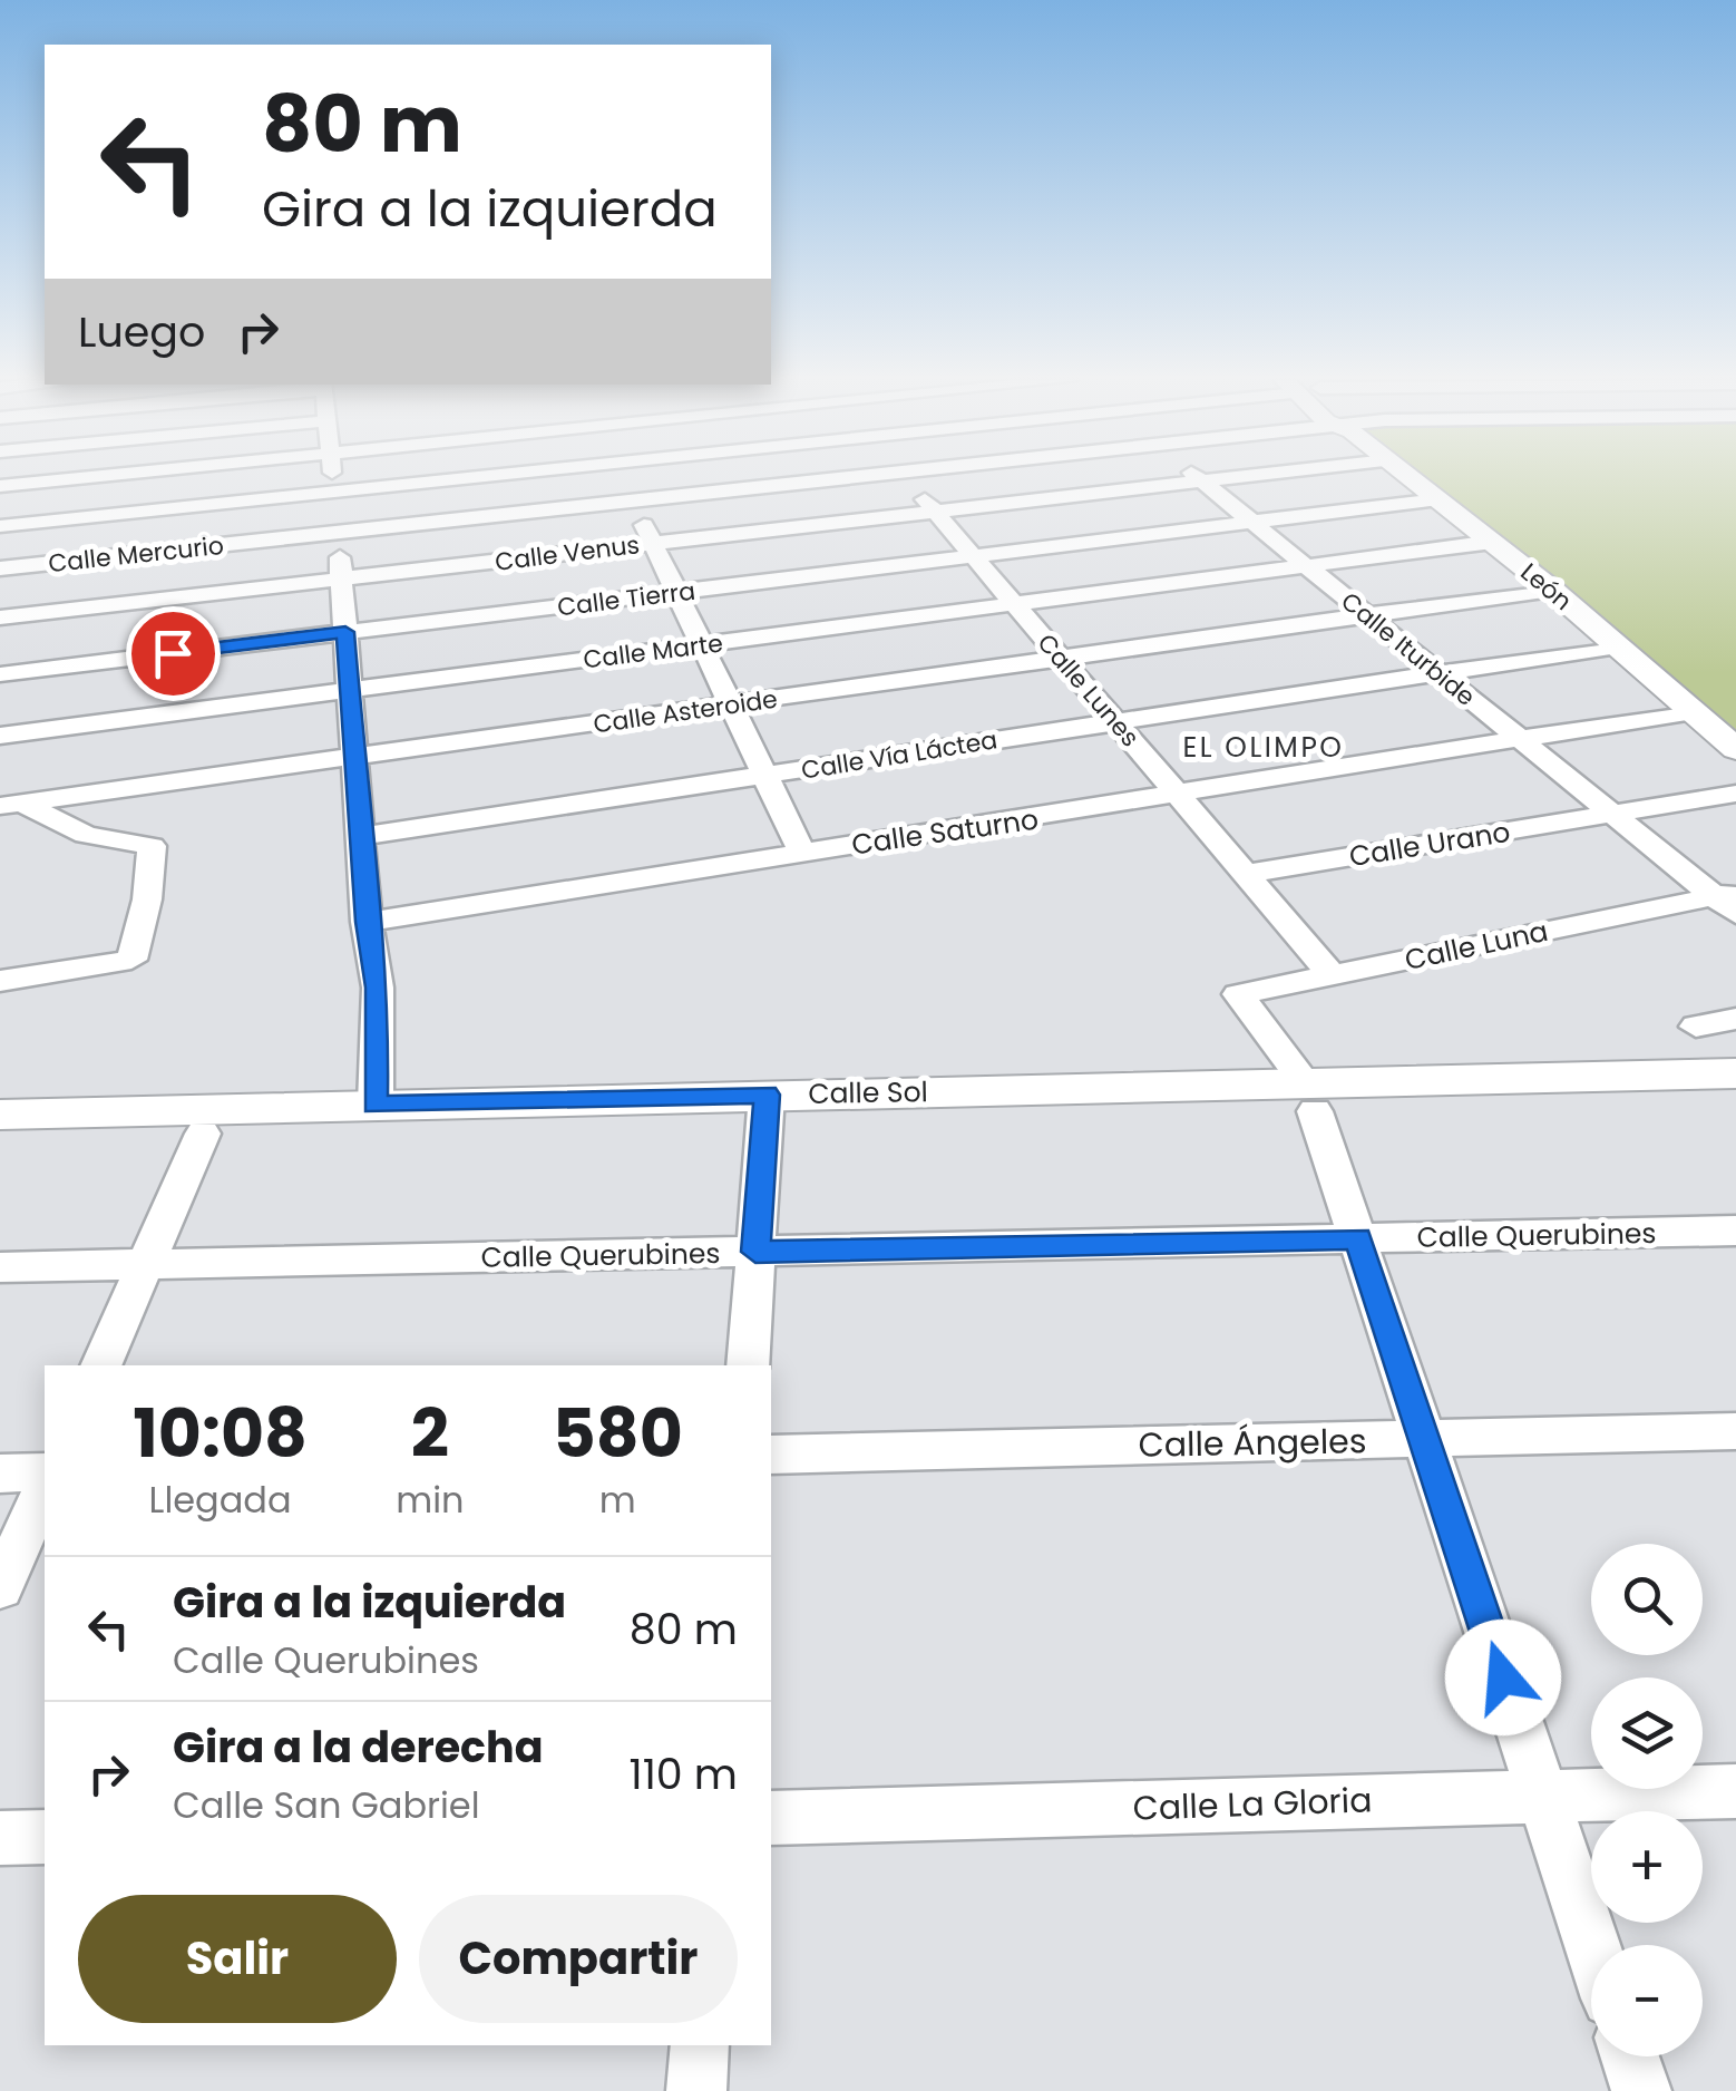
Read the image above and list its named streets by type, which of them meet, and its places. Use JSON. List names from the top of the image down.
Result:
{
  "streets": {
    "street": [
      "Calle Venus",
      "Calle Mercurio",
      "León",
      "Calle Tierra",
      "Calle Iturbide",
      "Calle Marte",
      "Calle Lunes",
      "Calle Asteroide",
      "Calle Vía Láctea",
      "Calle Saturno",
      "Calle Urano",
      "Calle Luna",
      "Calle Sol",
      "Calle Querubines",
      "Calle Ángeles",
      "Calle La Gloria"
    ]
  },
  "crossings": [
    ["Calle Venus", "Calle Iturbide"],
    ["Calle Venus", "Calle Lunes"],
    ["León", "Calle Tierra"],
    ["León", "Calle Marte"],
    ["León", "Calle Asteroide"],
    ["León", "Calle Vía Láctea"],
    ["León", "Calle Saturno"],
    ["Calle Tierra", "Calle Iturbide"],
    ["Calle Tierra", "Calle Lunes"],
    ["Calle Iturbide", "Calle Marte"],
    ["Calle Iturbide", "Calle Asteroide"],
    ["Calle Iturbide", "Calle Vía Láctea"],
    ["Calle Iturbide", "Calle Saturno"],
    ["Calle Iturbide", "Calle Urano"],
    ["Calle Iturbide", "Calle Luna"],
    ["Calle Marte", "Calle Lunes"],
    ["Calle Lunes", "Calle Asteroide"],
    ["Calle Lunes", "Calle Vía Láctea"],
    ["Calle Lunes", "Calle Saturno"],
    ["Calle Lunes", "Calle Urano"],
    ["Calle Lunes", "Calle Luna"],
    ["Calle Luna", "Calle Sol"]
  ],
  "districts": ["EL OLIMPO"],
  "page": {
    "turn": ["80 m", "Gira a la izquierda"],
    "then": "Luego",
    "eta": [
      "10:08",
      "Llegada",
      "2",
      "min",
      "580",
      "m"
    ],
    "map_buttons": ["+", "−"],
    "list": [
      {
        "name": "Gira a la izquierda",
        "note": "Calle Querubines",
        "value": "80 m"
      },
      {
        "name": "Gira a la derecha",
        "note": "Calle San Gabriel",
        "value": "110 m"
      }
    ],
    "buttons": ["Salir", "Compartir"]
  }
}
